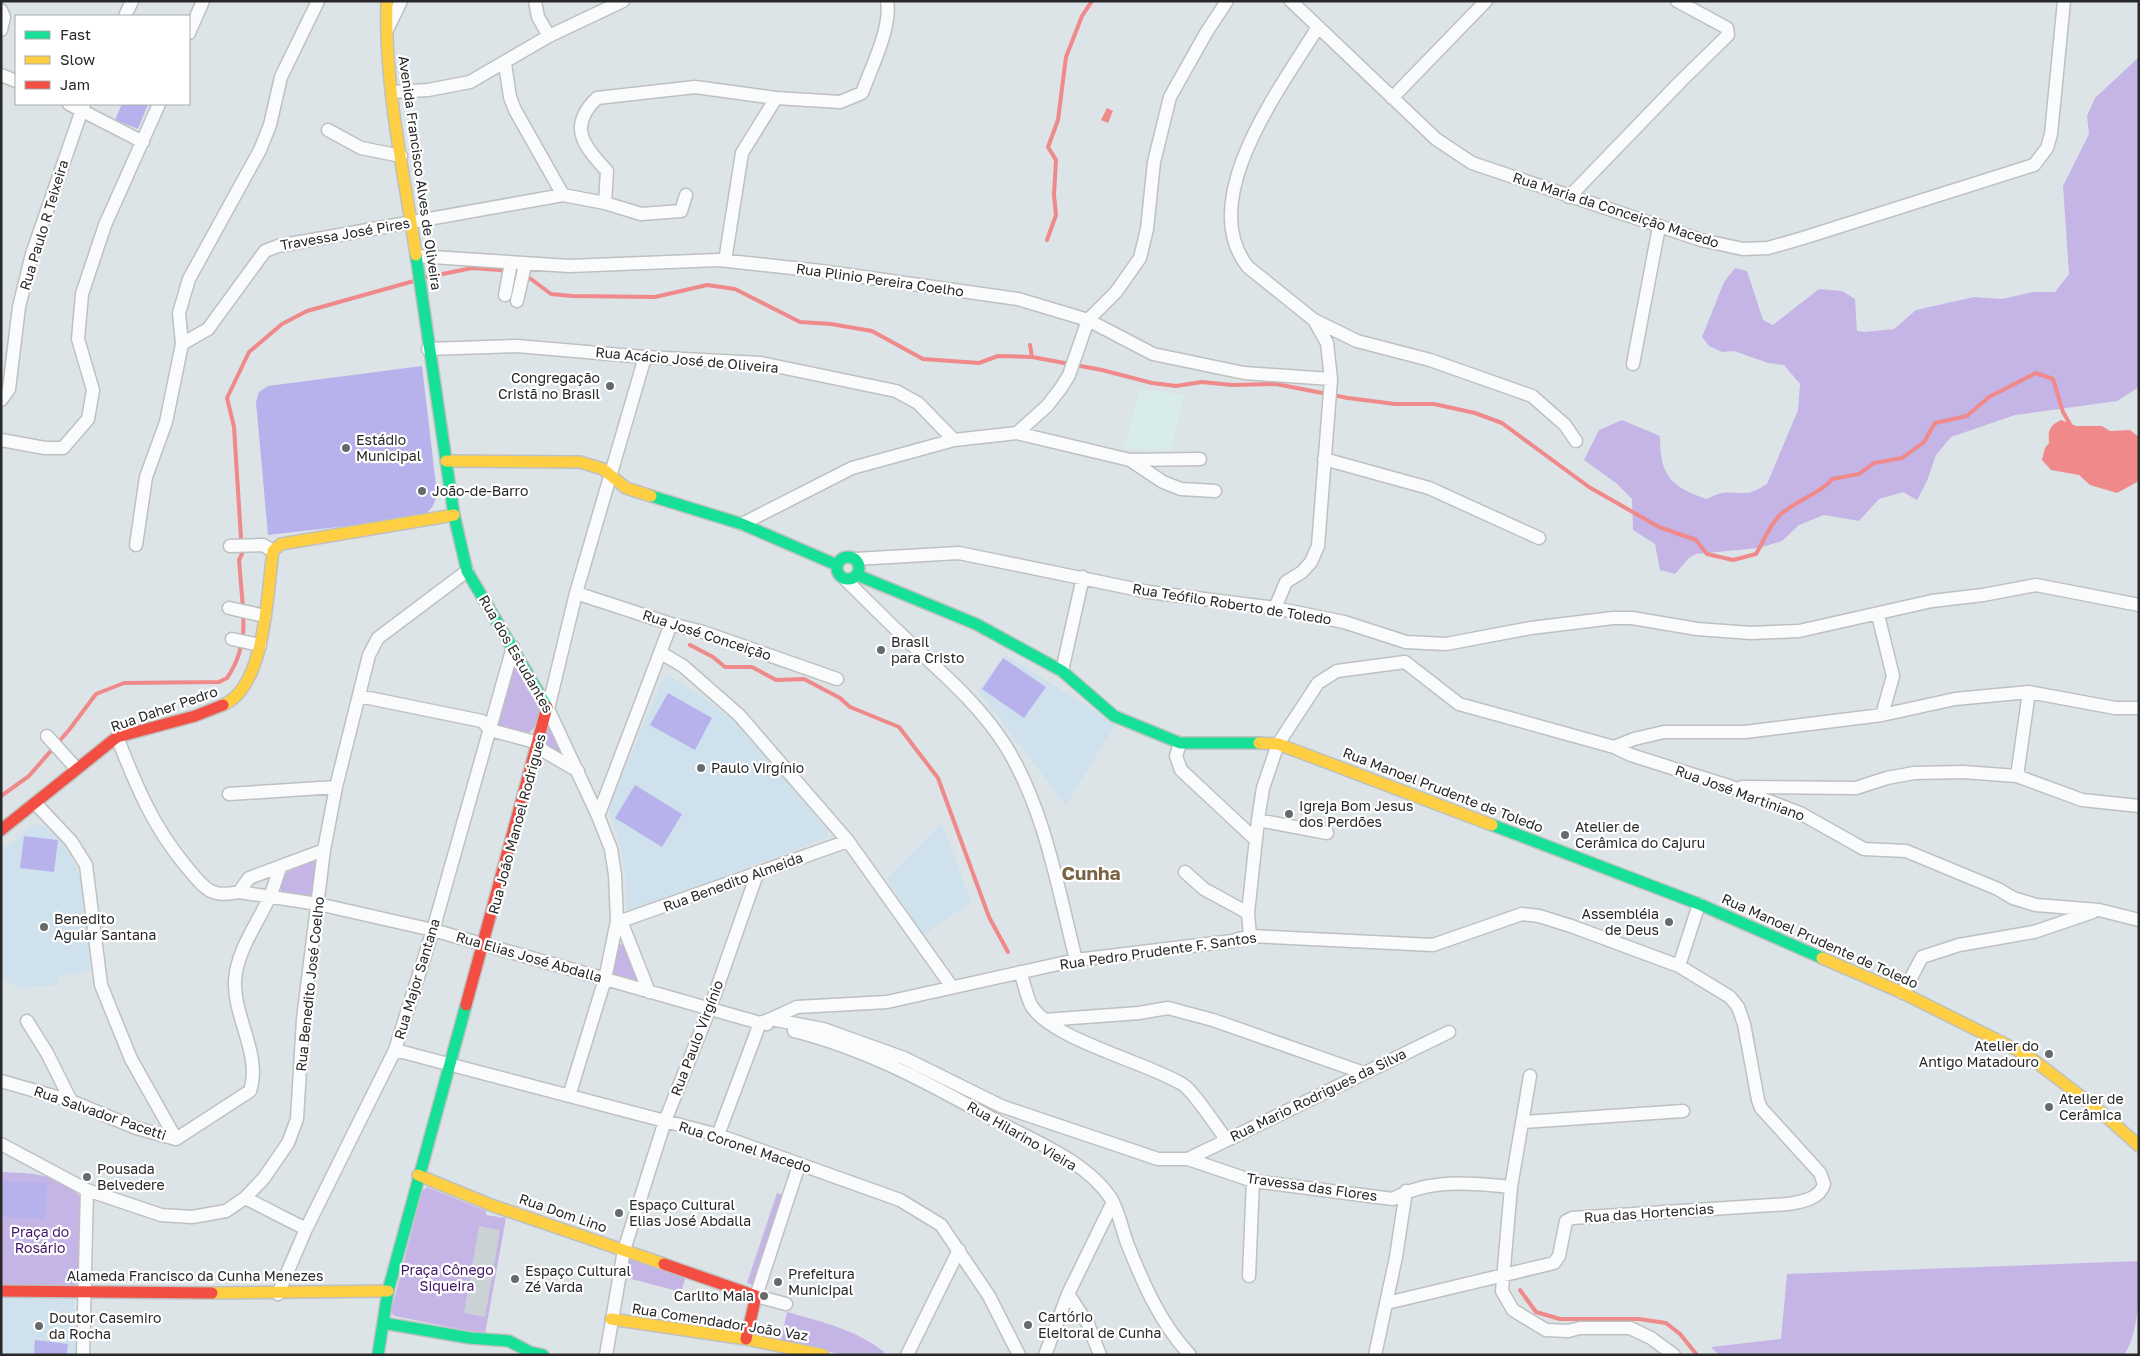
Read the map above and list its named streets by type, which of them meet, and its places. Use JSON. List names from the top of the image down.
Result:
{
  "streets": {
    "street": [
      "Avenida Francisco Alves de Oliveira",
      "Rua Maria da Conceição Macedo",
      "Rua Paulo R Teixeira",
      "Travessa José Pires",
      "Rua Plinio Pereira Coelho",
      "Rua Acácio José de Oliveira",
      "Rua Teófilo Roberto de Toledo",
      "Rua José Conceição",
      "Rua dos Estudantes",
      "Rua Daher Pedro",
      "Rua Manoel Prudente de Toledo",
      "Rua José Martiniano",
      "Rua João Manoel Rodrigues",
      "Rua Benedito Almeida",
      "Rua Pedro Prudente F. Santos",
      "Rua Elias José Abdalla",
      "Rua Major Santana",
      "Rua Benedito José Coelho",
      "Rua Paulo Virgínio",
      "Rua Mario Rodrigues da Silva",
      "Rua Salvador Pacetti",
      "Rua Hilarino Vieira",
      "Rua Coronel Macedo",
      "Travessa das Flores",
      "Rua Dom Lino",
      "Rua das Hortencias",
      "Alameda Francisco da Cunha Menezes",
      "Rua Comendador João Vaz"
    ]
  },
  "crossings": [
    ["Avenida Francisco Alves de Oliveira", "Travessa José Pires"],
    ["Avenida Francisco Alves de Oliveira", "Rua Plinio Pereira Coelho"],
    ["Avenida Francisco Alves de Oliveira", "Rua Acácio José de Oliveira"],
    ["Avenida Francisco Alves de Oliveira", "Rua dos Estudantes"],
    ["Rua Acácio José de Oliveira", "Rua dos Estudantes"],
    ["Rua Acácio José de Oliveira", "Rua João Manoel Rodrigues"],
    ["Rua Teófilo Roberto de Toledo", "Rua Manoel Prudente de Toledo"],
    ["Rua José Conceição", "Rua João Manoel Rodrigues"],
    ["Rua dos Estudantes", "Rua João Manoel Rodrigues"],
    ["Rua dos Estudantes", "Rua Benedito Almeida"],
    ["Rua dos Estudantes", "Rua Elias José Abdalla"],
    ["Rua dos Estudantes", "Rua Major Santana"],
    ["Rua dos Estudantes", "Rua Benedito José Coelho"],
    ["Rua dos Estudantes", "Rua Coronel Macedo"],
    ["Rua João Manoel Rodrigues", "Rua Elias José Abdalla"],
    ["Rua João Manoel Rodrigues", "Rua Coronel Macedo"],
    ["Rua João Manoel Rodrigues", "Rua Dom Lino"],
    ["Rua João Manoel Rodrigues", "Alameda Francisco da Cunha Menezes"],
    ["Rua Benedito Almeida", "Rua Paulo Virgínio"],
    ["Rua Pedro Prudente F. Santos", "Rua Hilarino Vieira"],
    ["Rua Pedro Prudente F. Santos", "Rua das Hortencias"],
    ["Rua Elias José Abdalla", "Rua Major Santana"],
    ["Rua Elias José Abdalla", "Rua Benedito José Coelho"],
    ["Rua Elias José Abdalla", "Rua Paulo Virgínio"],
    ["Rua Elias José Abdalla", "Rua Hilarino Vieira"],
    ["Rua Major Santana", "Rua Coronel Macedo"],
    ["Rua Major Santana", "Alameda Francisco da Cunha Menezes"],
    ["Rua Paulo Virgínio", "Rua Hilarino Vieira"],
    ["Rua Paulo Virgínio", "Rua Coronel Macedo"],
    ["Rua Paulo Virgínio", "Rua Dom Lino"],
    ["Rua Paulo Virgínio", "Rua Comendador João Vaz"],
    ["Rua Mario Rodrigues da Silva", "Travessa das Flores"],
    ["Rua Hilarino Vieira", "Travessa das Flores"]
  ],
  "districts": ["Cunha"],
  "parks": ["Praça do Rosário", "Praça Cônego Siqueira"],
  "places": [
    "Congregação Cristã no Brasil",
    "Estádio Municipal",
    "João-de-Barro",
    "Brasil para Cristo",
    "Paulo Virgínio",
    "Igreja Bom Jesus dos Perdões",
    "Atelier de Cerâmica do Cajuru",
    "Assembléia de Deus",
    "Benedito Aguiar Santana",
    "Atelier do Antigo Matadouro",
    "Atelier de Cerâmica",
    "Pousada Belvedere",
    "Espaço Cultural Elias José Abdalla",
    "Espaço Cultural Zé Varda",
    "Prefeitura Municipal",
    "Carlito Maia",
    "Cartório Eleitoral de Cunha",
    "Doutor Casemiro da Rocha"
  ],
  "legend": ["Fast", "Slow", "Jam"]
}
